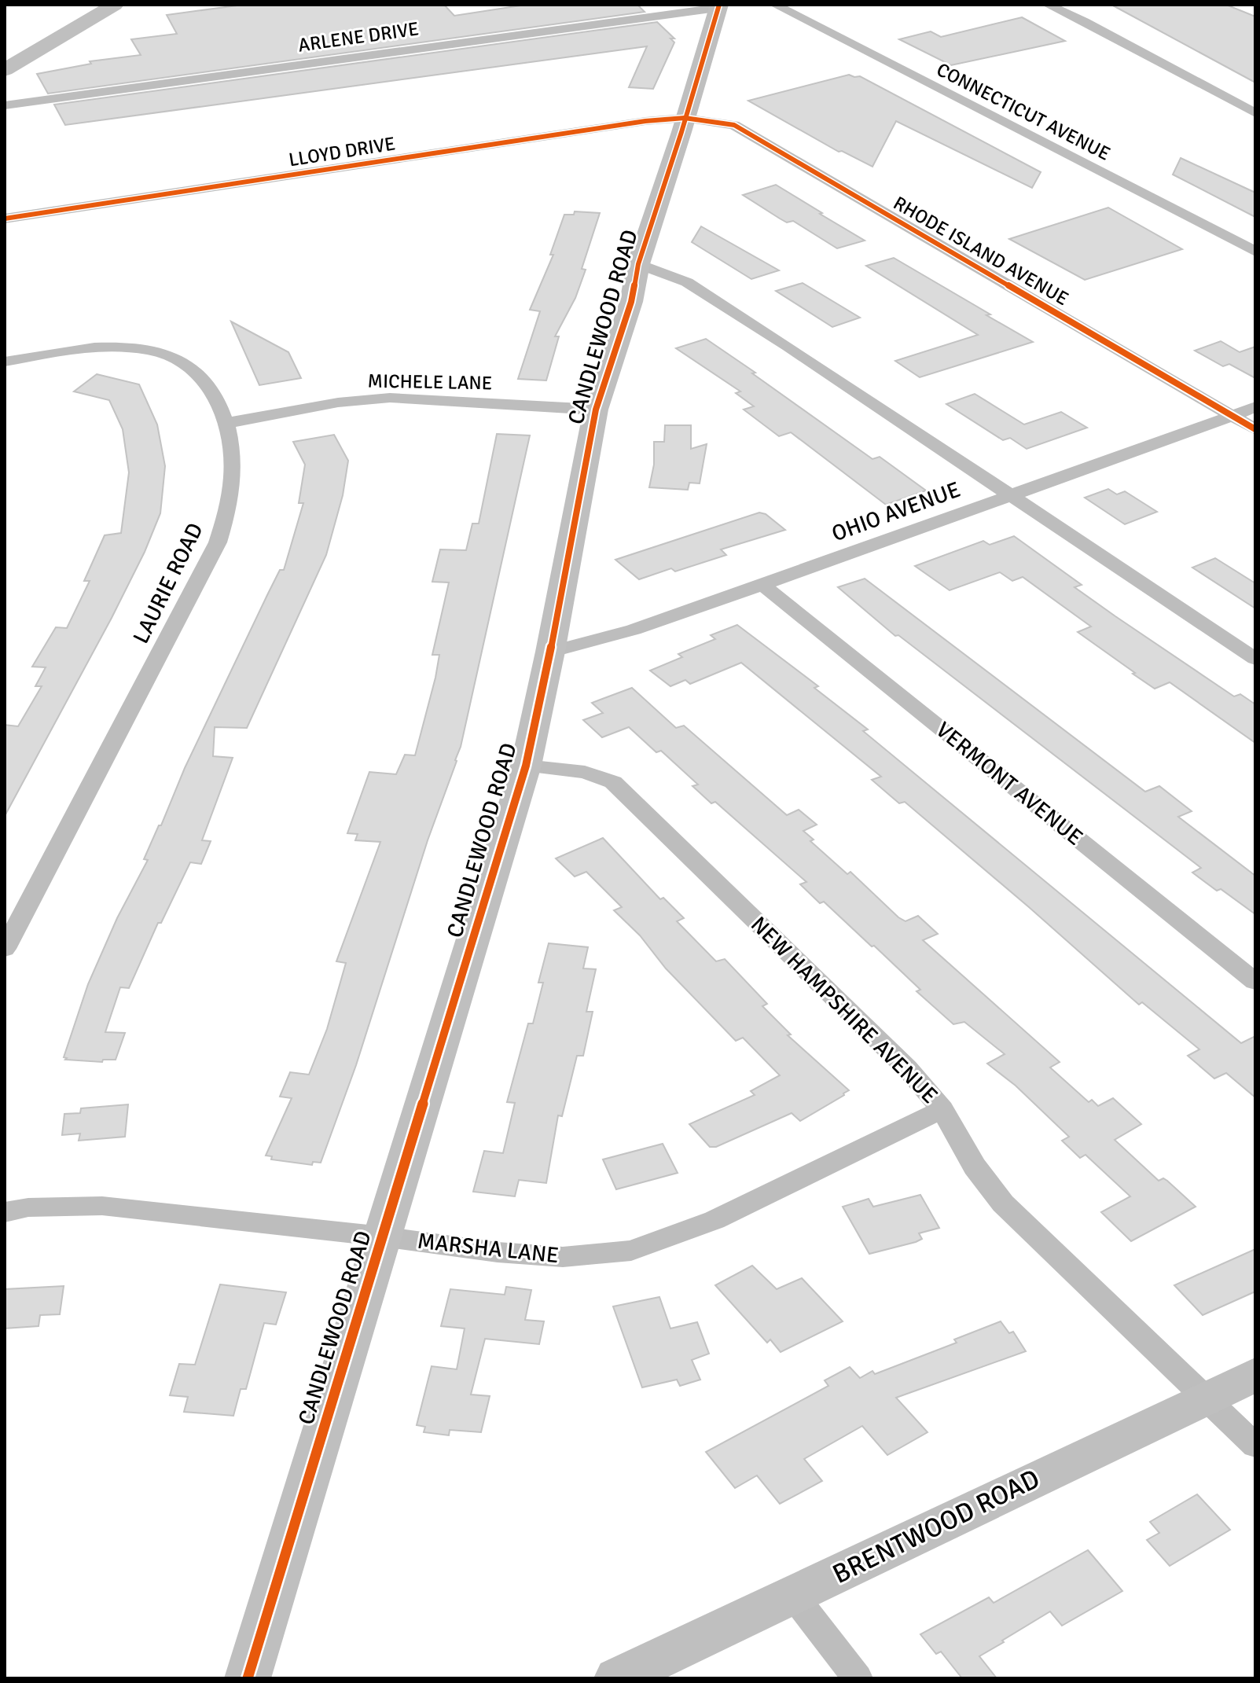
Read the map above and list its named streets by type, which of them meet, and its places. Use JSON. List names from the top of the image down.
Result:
{
  "streets": {
    "street": [
      "ARLENE DRIVE",
      "CONNECTICUT AVENUE",
      "LLOYD DRIVE",
      "RHODE ISLAND AVENUE",
      "CANDLEWOOD ROAD",
      "MICHELE LANE",
      "OHIO AVENUE",
      "LAURIE ROAD",
      "VERMONT AVENUE",
      "NEW HAMPSHIRE AVENUE",
      "MARSHA LANE",
      "BRENTWOOD ROAD"
    ]
  },
  "crossings": [
    ["ARLENE DRIVE", "CANDLEWOOD ROAD"],
    ["LLOYD DRIVE", "RHODE ISLAND AVENUE"],
    ["LLOYD DRIVE", "CANDLEWOOD ROAD"],
    ["RHODE ISLAND AVENUE", "CANDLEWOOD ROAD"],
    ["RHODE ISLAND AVENUE", "OHIO AVENUE"],
    ["CANDLEWOOD ROAD", "MICHELE LANE"],
    ["CANDLEWOOD ROAD", "OHIO AVENUE"],
    ["CANDLEWOOD ROAD", "NEW HAMPSHIRE AVENUE"],
    ["CANDLEWOOD ROAD", "MARSHA LANE"],
    ["MICHELE LANE", "LAURIE ROAD"],
    ["OHIO AVENUE", "VERMONT AVENUE"],
    ["NEW HAMPSHIRE AVENUE", "MARSHA LANE"],
    ["NEW HAMPSHIRE AVENUE", "BRENTWOOD ROAD"]
  ]
}
